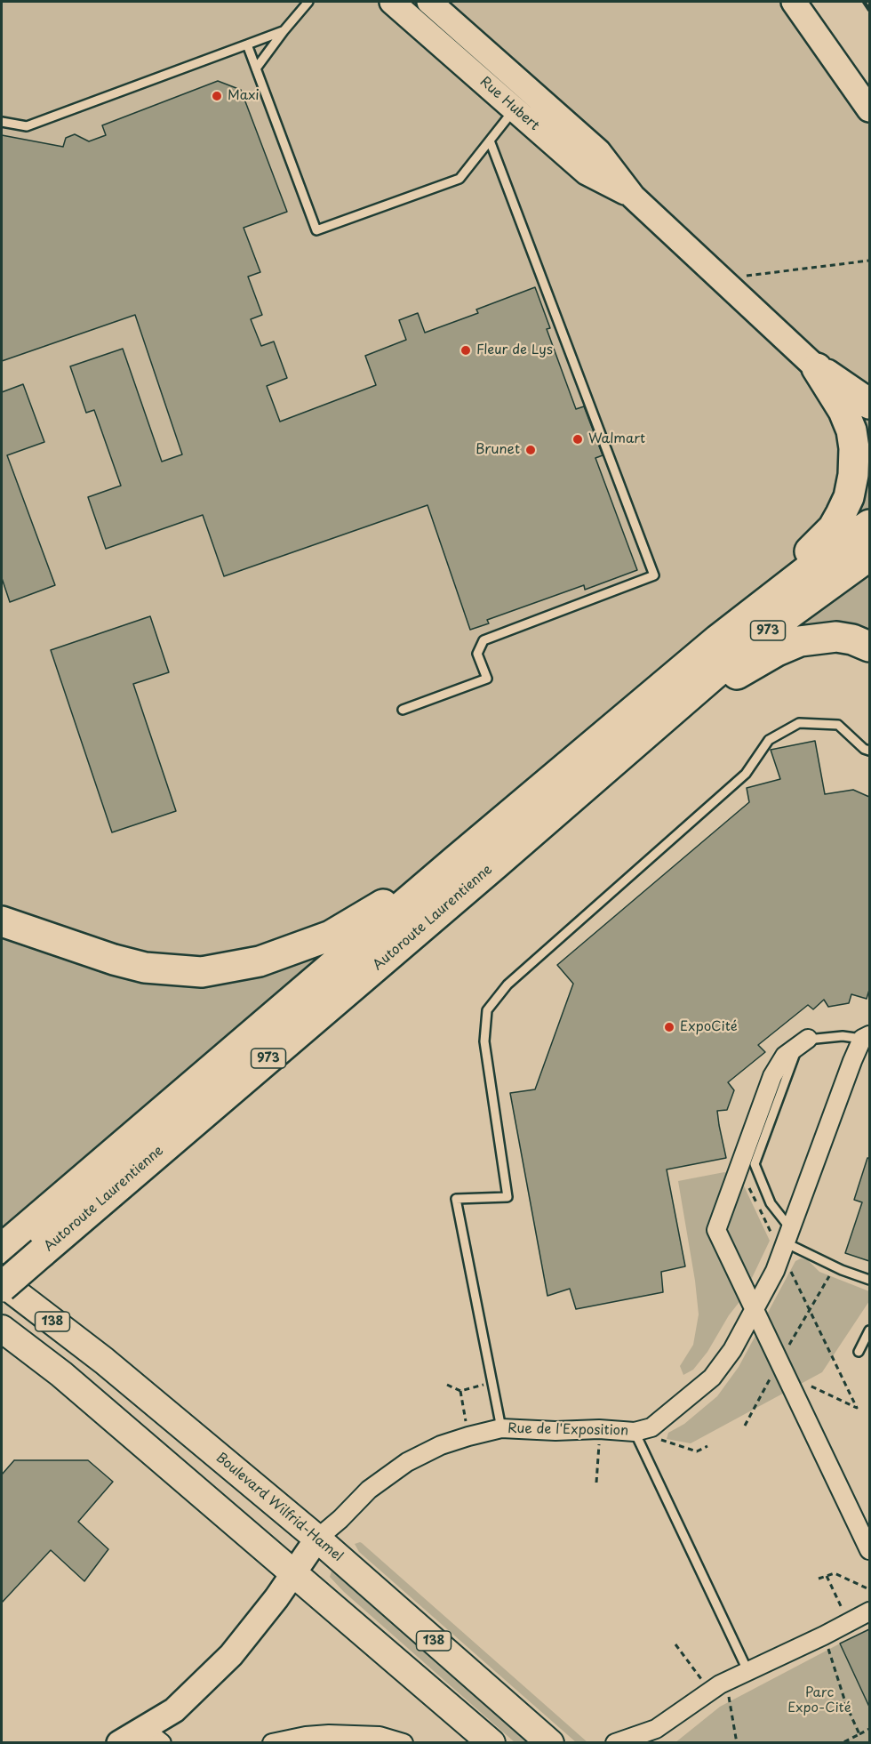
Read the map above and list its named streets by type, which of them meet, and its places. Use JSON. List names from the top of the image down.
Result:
{
  "streets": {
    "highway": ["973", "Autoroute Laurentienne"],
    "main road": ["138", "Boulevard Wilfrid-Hamel"],
    "street": ["Rue Hubert", "Rue de l'Exposition"]
  },
  "crossings": [
    ["Rue de l'Exposition", "Boulevard Wilfrid-Hamel"]
  ],
  "parks": ["Parc Expo-Cité"],
  "places": [
    "Maxi",
    "Fleur de Lys",
    "Walmart",
    "Brunet",
    "ExpoCité"
  ]
}
